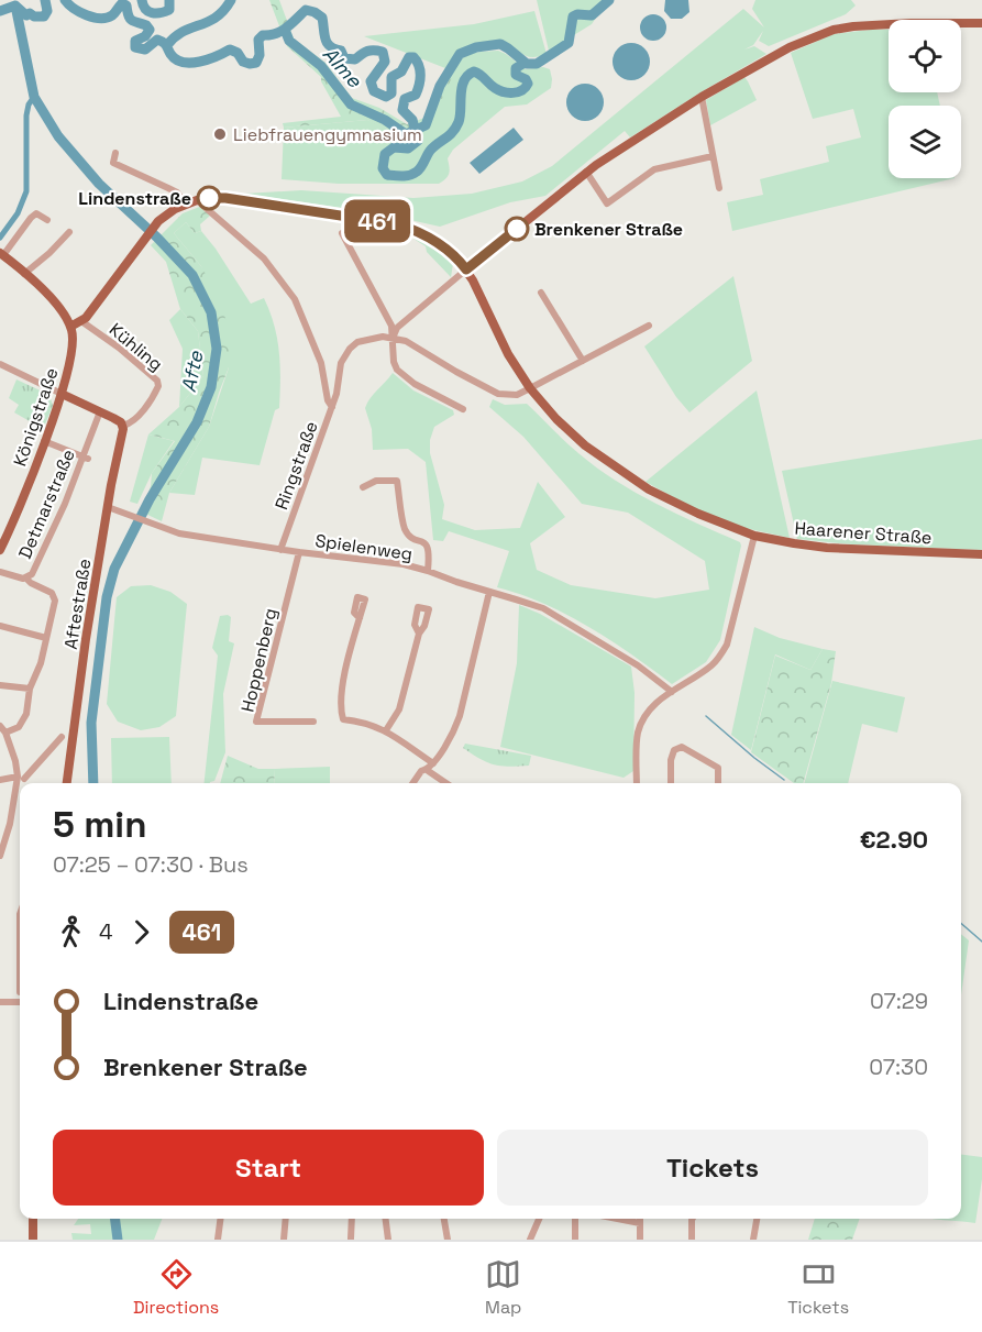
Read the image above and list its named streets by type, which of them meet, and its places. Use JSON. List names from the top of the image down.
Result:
{
  "streets": {
    "main road": ["Königstraße", "Haarener Straße", "Aftestraße"],
    "street": [
      "Kühling",
      "Ringstraße",
      "Detmarstraße",
      "Spielenweg",
      "Hoppenberg"
    ]
  },
  "crossings": [
    ["Kühling", "Aftestraße"],
    ["Ringstraße", "Spielenweg"],
    ["Spielenweg", "Aftestraße"],
    ["Spielenweg", "Hoppenberg"]
  ],
  "water": ["Alme", "Afte"],
  "places": ["Liebfrauengymnasium", "Lindenstraße", "Brenkener Straße"],
  "lines": ["bus line 461"],
  "page": {
    "on_map": "461",
    "heading": ["5 min", "07:25 – 07:30 · Bus", "€2.90"],
    "legs": ["4", "461"],
    "list": [
      {
        "name": "Lindenstraße",
        "value": "07:29"
      },
      {
        "name": "Brenkener Straße",
        "value": "07:30"
      }
    ],
    "buttons": ["Start", "Tickets"],
    "tabs": ["Directions", "Map", "Tickets"]
  }
}
